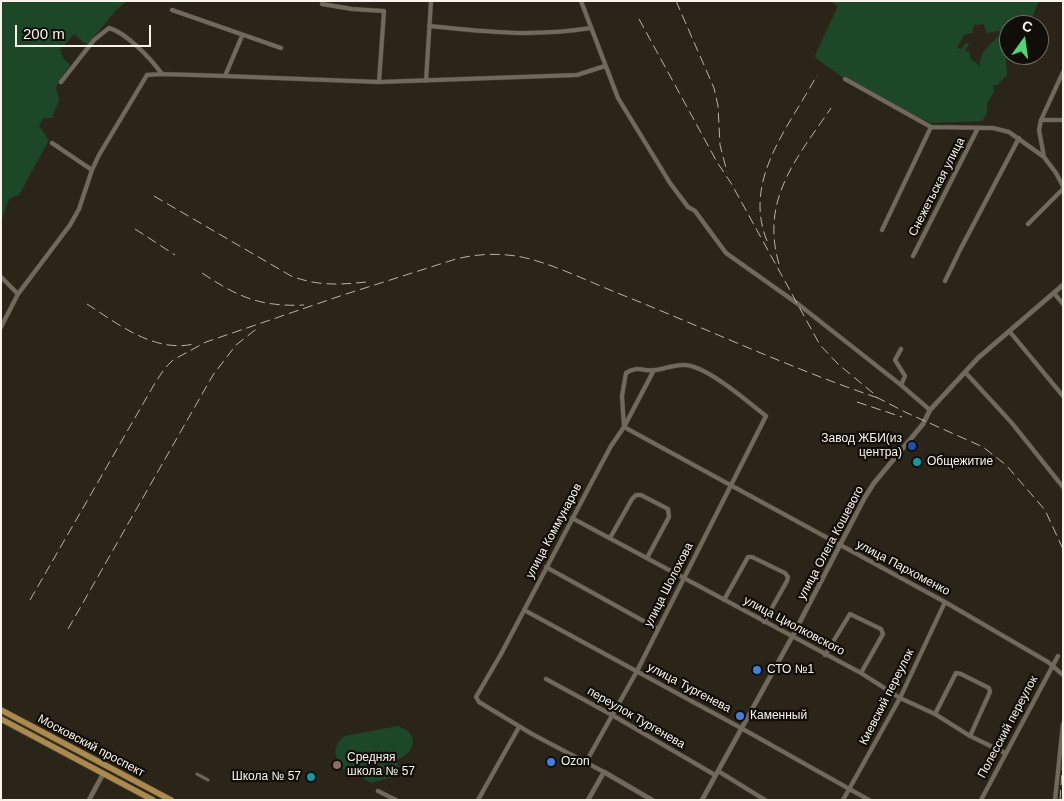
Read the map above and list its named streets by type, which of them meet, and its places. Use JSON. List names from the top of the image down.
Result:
{
  "streets": {
    "main road": ["Московский проспект"],
    "street": [
      "Снежетьская улица",
      "улица Коммунаров",
      "улица Олега Кошевого",
      "улица Пархоменко",
      "улица Шолохова",
      "улица Циолковского",
      "улица Тургенева",
      "Киевский переулок",
      "переулок Тургенева",
      "Полесский переулок"
    ]
  },
  "crossings": [
    ["улица Коммунаров", "улица Пархоменко"],
    ["улица Коммунаров", "улица Шолохова"],
    ["улица Коммунаров", "улица Циолковского"],
    ["улица Коммунаров", "улица Тургенева"],
    ["улица Олега Кошевого", "улица Пархоменко"],
    ["улица Олега Кошевого", "улица Циолковского"],
    ["улица Олега Кошевого", "улица Тургенева"],
    ["улица Олега Кошевого", "переулок Тургенева"],
    ["улица Пархоменко", "улица Шолохова"],
    ["улица Пархоменко", "Киевский переулок"],
    ["улица Пархоменко", "Полесский переулок"],
    ["улица Шолохова", "улица Циолковского"],
    ["улица Шолохова", "улица Тургенева"],
    ["улица Шолохова", "переулок Тургенева"],
    ["улица Циолковского", "Киевский переулок"],
    ["улица Циолковского", "Полесский переулок"],
    ["улица Тургенева", "Киевский переулок"]
  ],
  "places": [
    "Завод ЖБИ(из центра)",
    "Общежитие",
    "СТО №1",
    "Каменный",
    "Ozon",
    "Средняя школа № 57",
    "Школа № 57"
  ],
  "scale_bar": "200 m",
  "north": "top"
}
